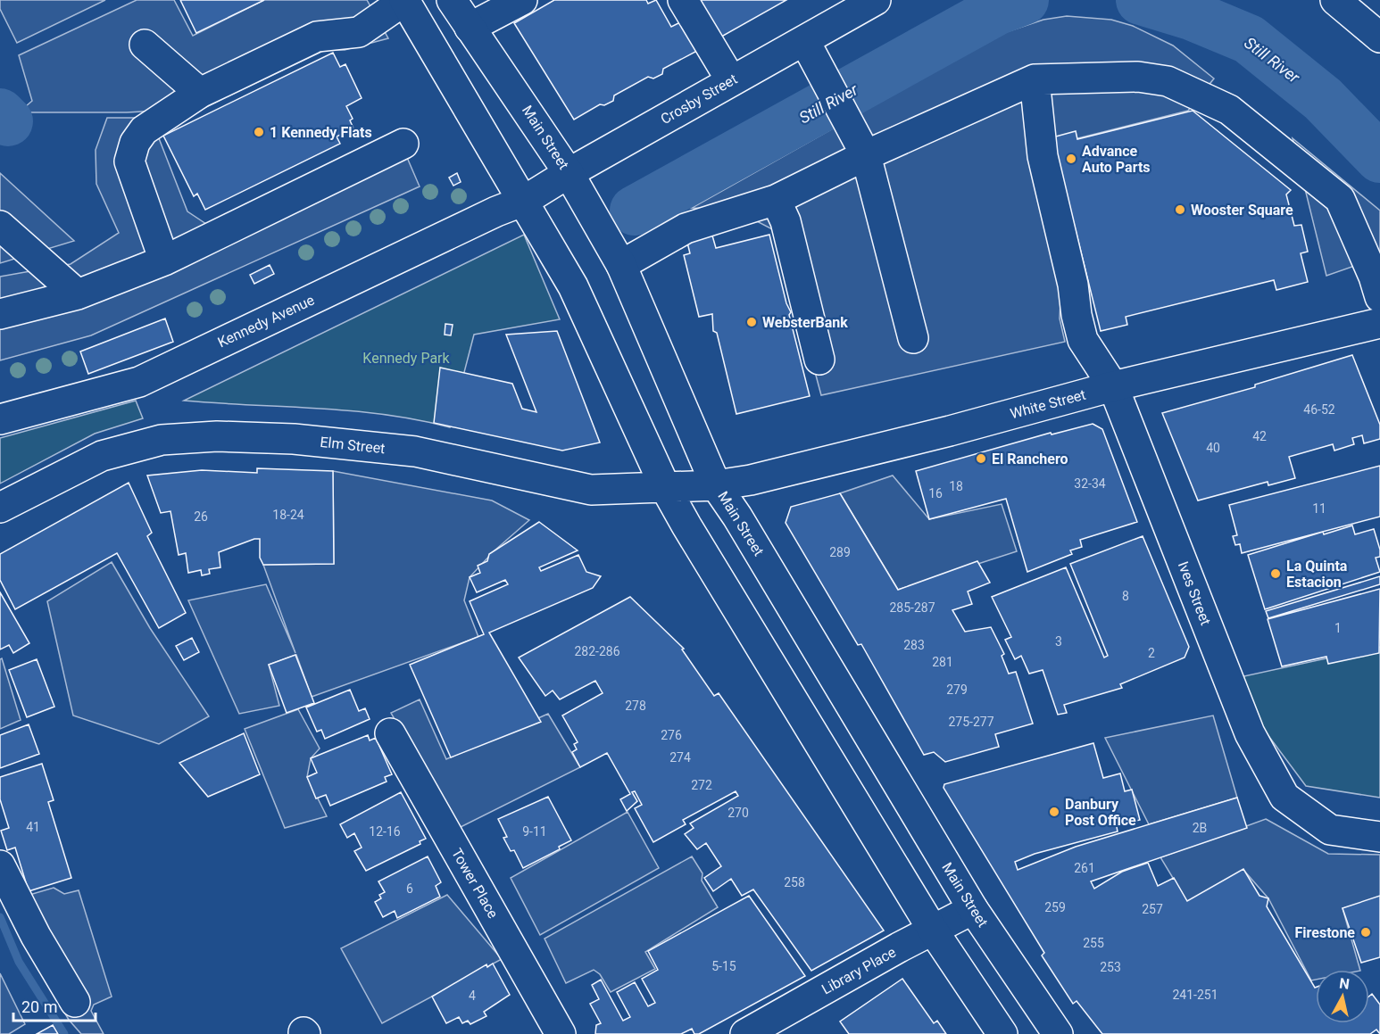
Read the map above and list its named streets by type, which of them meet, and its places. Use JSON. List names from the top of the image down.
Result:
{
  "streets": {
    "main road": [
      "Crosby Street",
      "Main Street",
      "Kennedy Avenue",
      "White Street",
      "Elm Street",
      "Ives Street",
      "Tower Place",
      "Library Place"
    ]
  },
  "crossings": [
    ["Crosby Street", "Main Street"],
    ["Crosby Street", "Kennedy Avenue"],
    ["Main Street", "White Street"],
    ["Main Street", "Elm Street"],
    ["Main Street", "Library Place"],
    ["White Street", "Elm Street"],
    ["White Street", "Ives Street"]
  ],
  "water": ["Still River"],
  "parks": ["Kennedy Park"],
  "places": [
    "1 Kennedy Flats",
    "Advance Auto Parts",
    "Wooster Square",
    "WebsterBank",
    "El Ranchero",
    "La Quinta Estacion",
    "Danbury Post Office",
    "Firestone"
  ],
  "house_numbers": [
    "46-52",
    "42",
    "40",
    "32-34",
    "18",
    "16",
    "11",
    "18-24",
    "26",
    "289",
    "8",
    "285-287",
    "1",
    "3",
    "283",
    "282-286",
    "2",
    "281",
    "279",
    "278",
    "275-277",
    "276",
    "274",
    "272",
    "270",
    "41",
    "2B",
    "12-16",
    "9-11",
    "261",
    "258",
    "6",
    "259",
    "257",
    "255",
    "5-15",
    "253",
    "241-251",
    "4"
  ],
  "scale_bar": "20 m",
  "north": "top"
}
